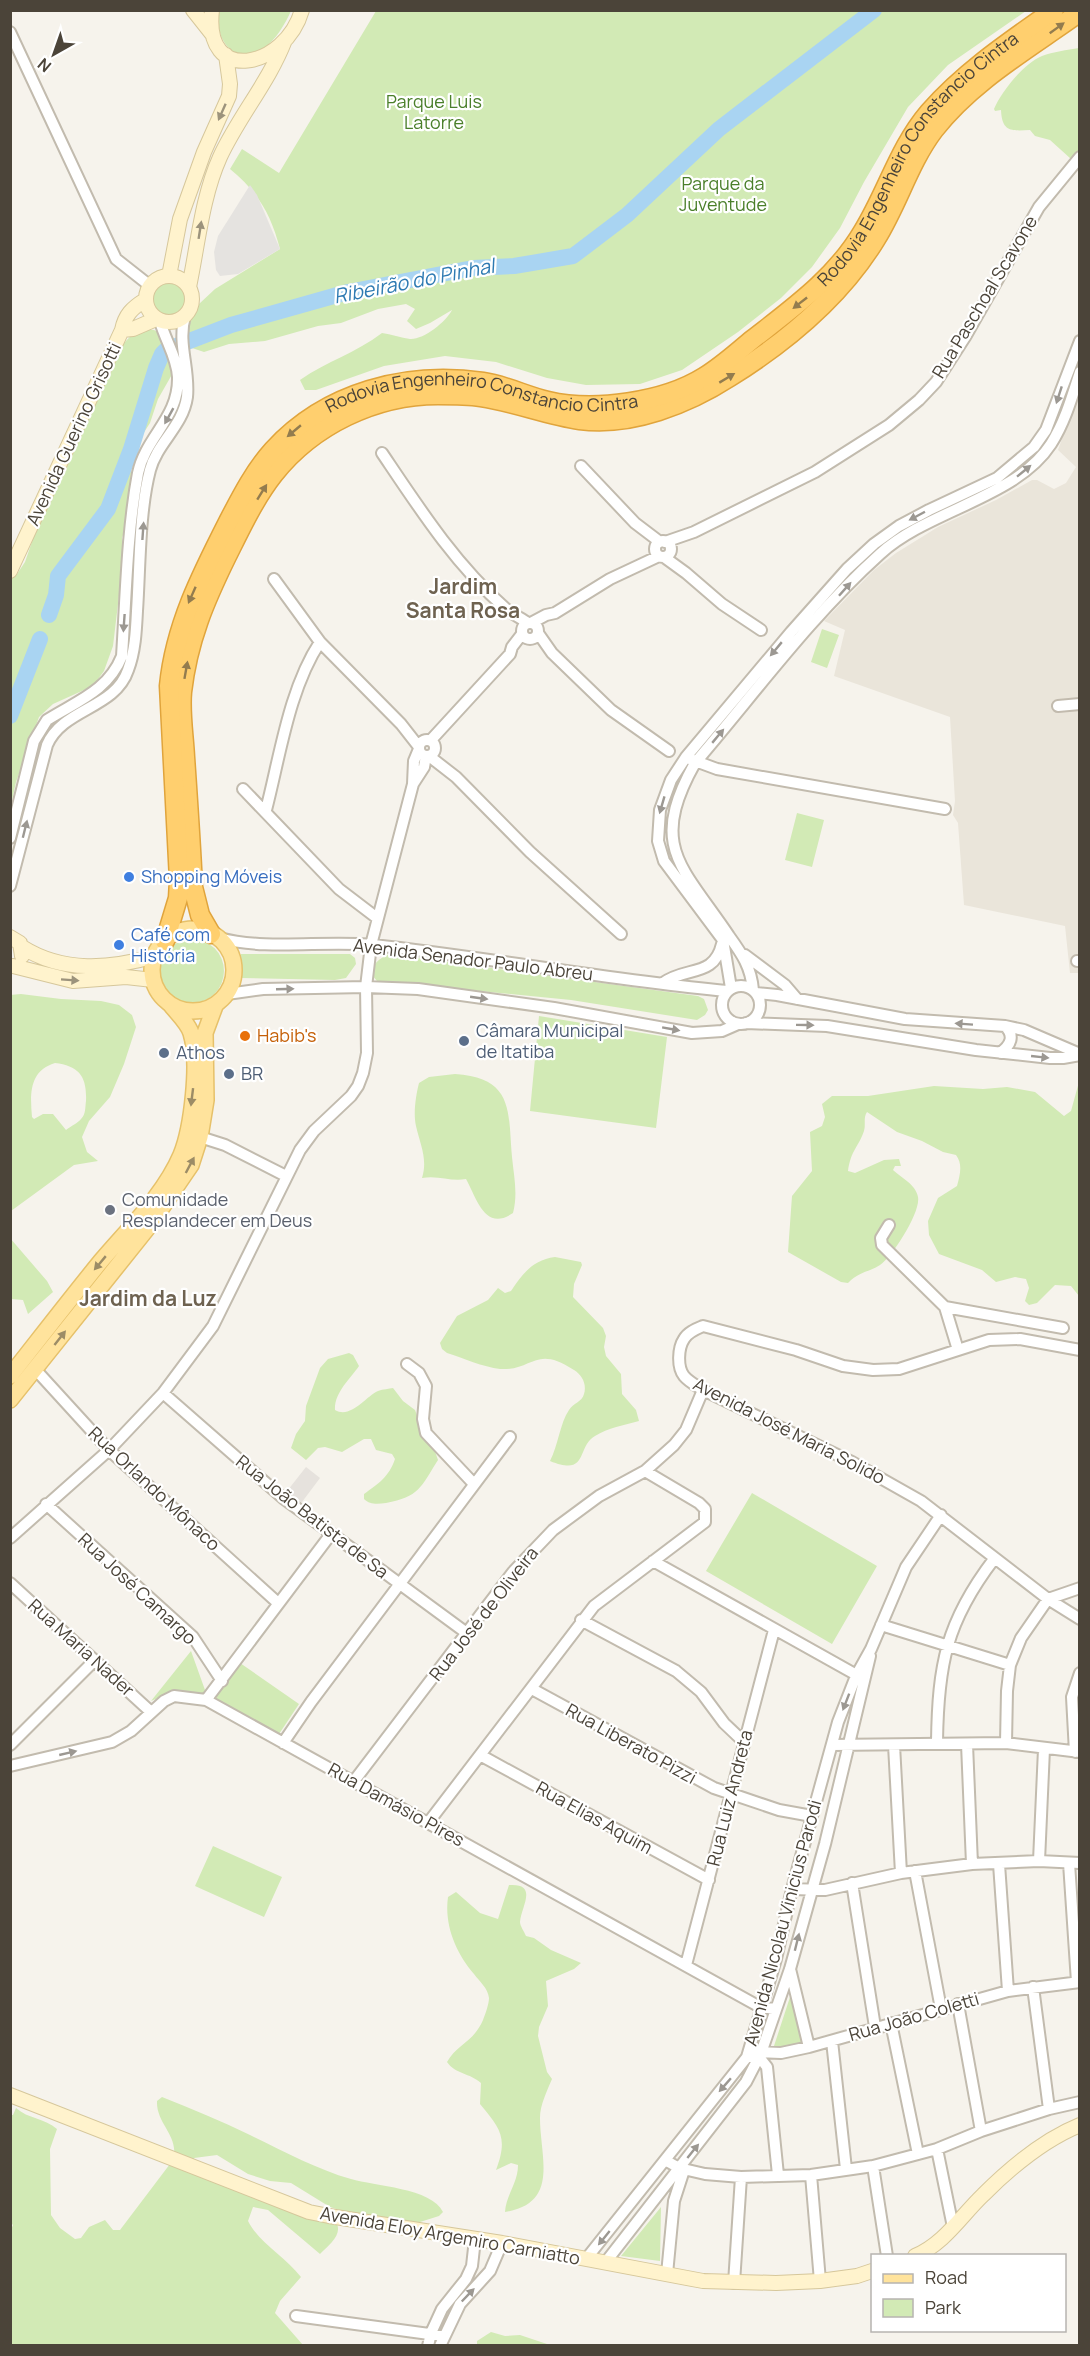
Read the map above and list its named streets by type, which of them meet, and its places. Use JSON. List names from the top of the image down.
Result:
{
  "streets": {
    "highway": ["Rodovia Engenheiro Constancio Cintra"],
    "street": [
      "Rua Paschoal Scavone",
      "Avenida Guerino Grisotti",
      "Avenida Senador Paulo Abreu",
      "Avenida José Maria Solido",
      "Rua Orlando Mônaco",
      "Rua João Batista de Sa",
      "Rua José Camargo",
      "Rua José de Oliveira",
      "Rua Maria Nader",
      "Rua Liberato Pizzi",
      "Rua Luiz Andreta",
      "Rua Damásio Pires",
      "Rua Elias Aquim",
      "Avenida Nicolau Vinicius Parodi",
      "Rua João Coletti",
      "Avenida Eloy Argemiro Carniatto"
    ]
  },
  "crossings": [
    ["Rodovia Engenheiro Constancio Cintra", "Avenida Senador Paulo Abreu"],
    ["Avenida José Maria Solido", "Rua José de Oliveira"],
    ["Avenida José Maria Solido", "Avenida Nicolau Vinicius Parodi"],
    ["Rua João Batista de Sa", "Rua José de Oliveira"],
    ["Rua José de Oliveira", "Rua Damásio Pires"],
    ["Rua Maria Nader", "Rua Damásio Pires"],
    ["Rua Liberato Pizzi", "Rua Luiz Andreta"],
    ["Rua Liberato Pizzi", "Avenida Nicolau Vinicius Parodi"],
    ["Rua Luiz Andreta", "Rua Damásio Pires"],
    ["Rua Luiz Andreta", "Rua Elias Aquim"],
    ["Rua Damásio Pires", "Avenida Nicolau Vinicius Parodi"],
    ["Avenida Nicolau Vinicius Parodi", "Rua João Coletti"],
    ["Avenida Nicolau Vinicius Parodi", "Avenida Eloy Argemiro Carniatto"]
  ],
  "districts": ["Jardim Santa Rosa", "Jardim da Luz"],
  "water": ["Ribeirão do Pinhal"],
  "parks": ["Parque Luis Latorre", "Parque da Juventude"],
  "places": [
    "Shopping Móveis",
    "Café com História",
    "Habib's",
    "Câmara Municipal de Itatiba",
    "Athos",
    "BR",
    "Comunidade Resplandecer em Deus"
  ],
  "legend": ["Road", "Park"],
  "north": "bottom left"
}
